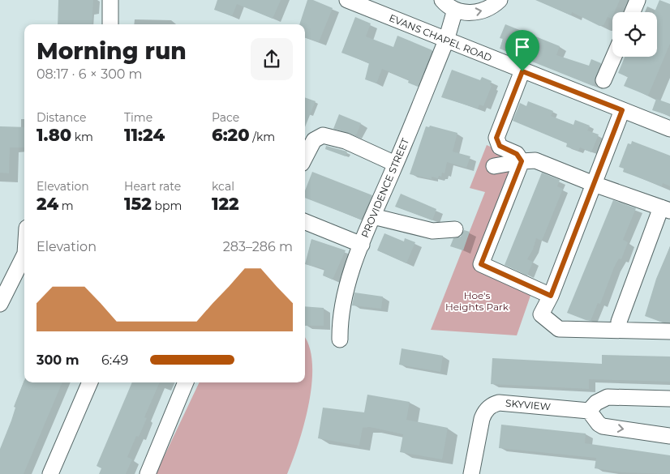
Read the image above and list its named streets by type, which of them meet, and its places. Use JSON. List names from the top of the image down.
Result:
{
  "streets": {
    "street": ["EVANS CHAPEL ROAD", "PROVIDENCE STREET", "SKYVIEW"]
  },
  "crossings": [
    ["EVANS CHAPEL ROAD", "PROVIDENCE STREET"]
  ],
  "parks": ["Hoe's Heights Park"],
  "page": {
    "heading": ["Morning run", "08:17 · 6 × 300 m"],
    "stats": [
      ["Distance", "1.80 km"],
      ["Time", "11:24"],
      ["Pace", "6:20 /km"],
      ["Elevation", "24 m"],
      ["Heart rate", "152 bpm"],
      ["kcal", "122"]
    ],
    "chart": ["Elevation", "283–286 m"],
    "list": [
      {
        "name": "300 m",
        "note": "6:49"
      }
    ]
  }
}
